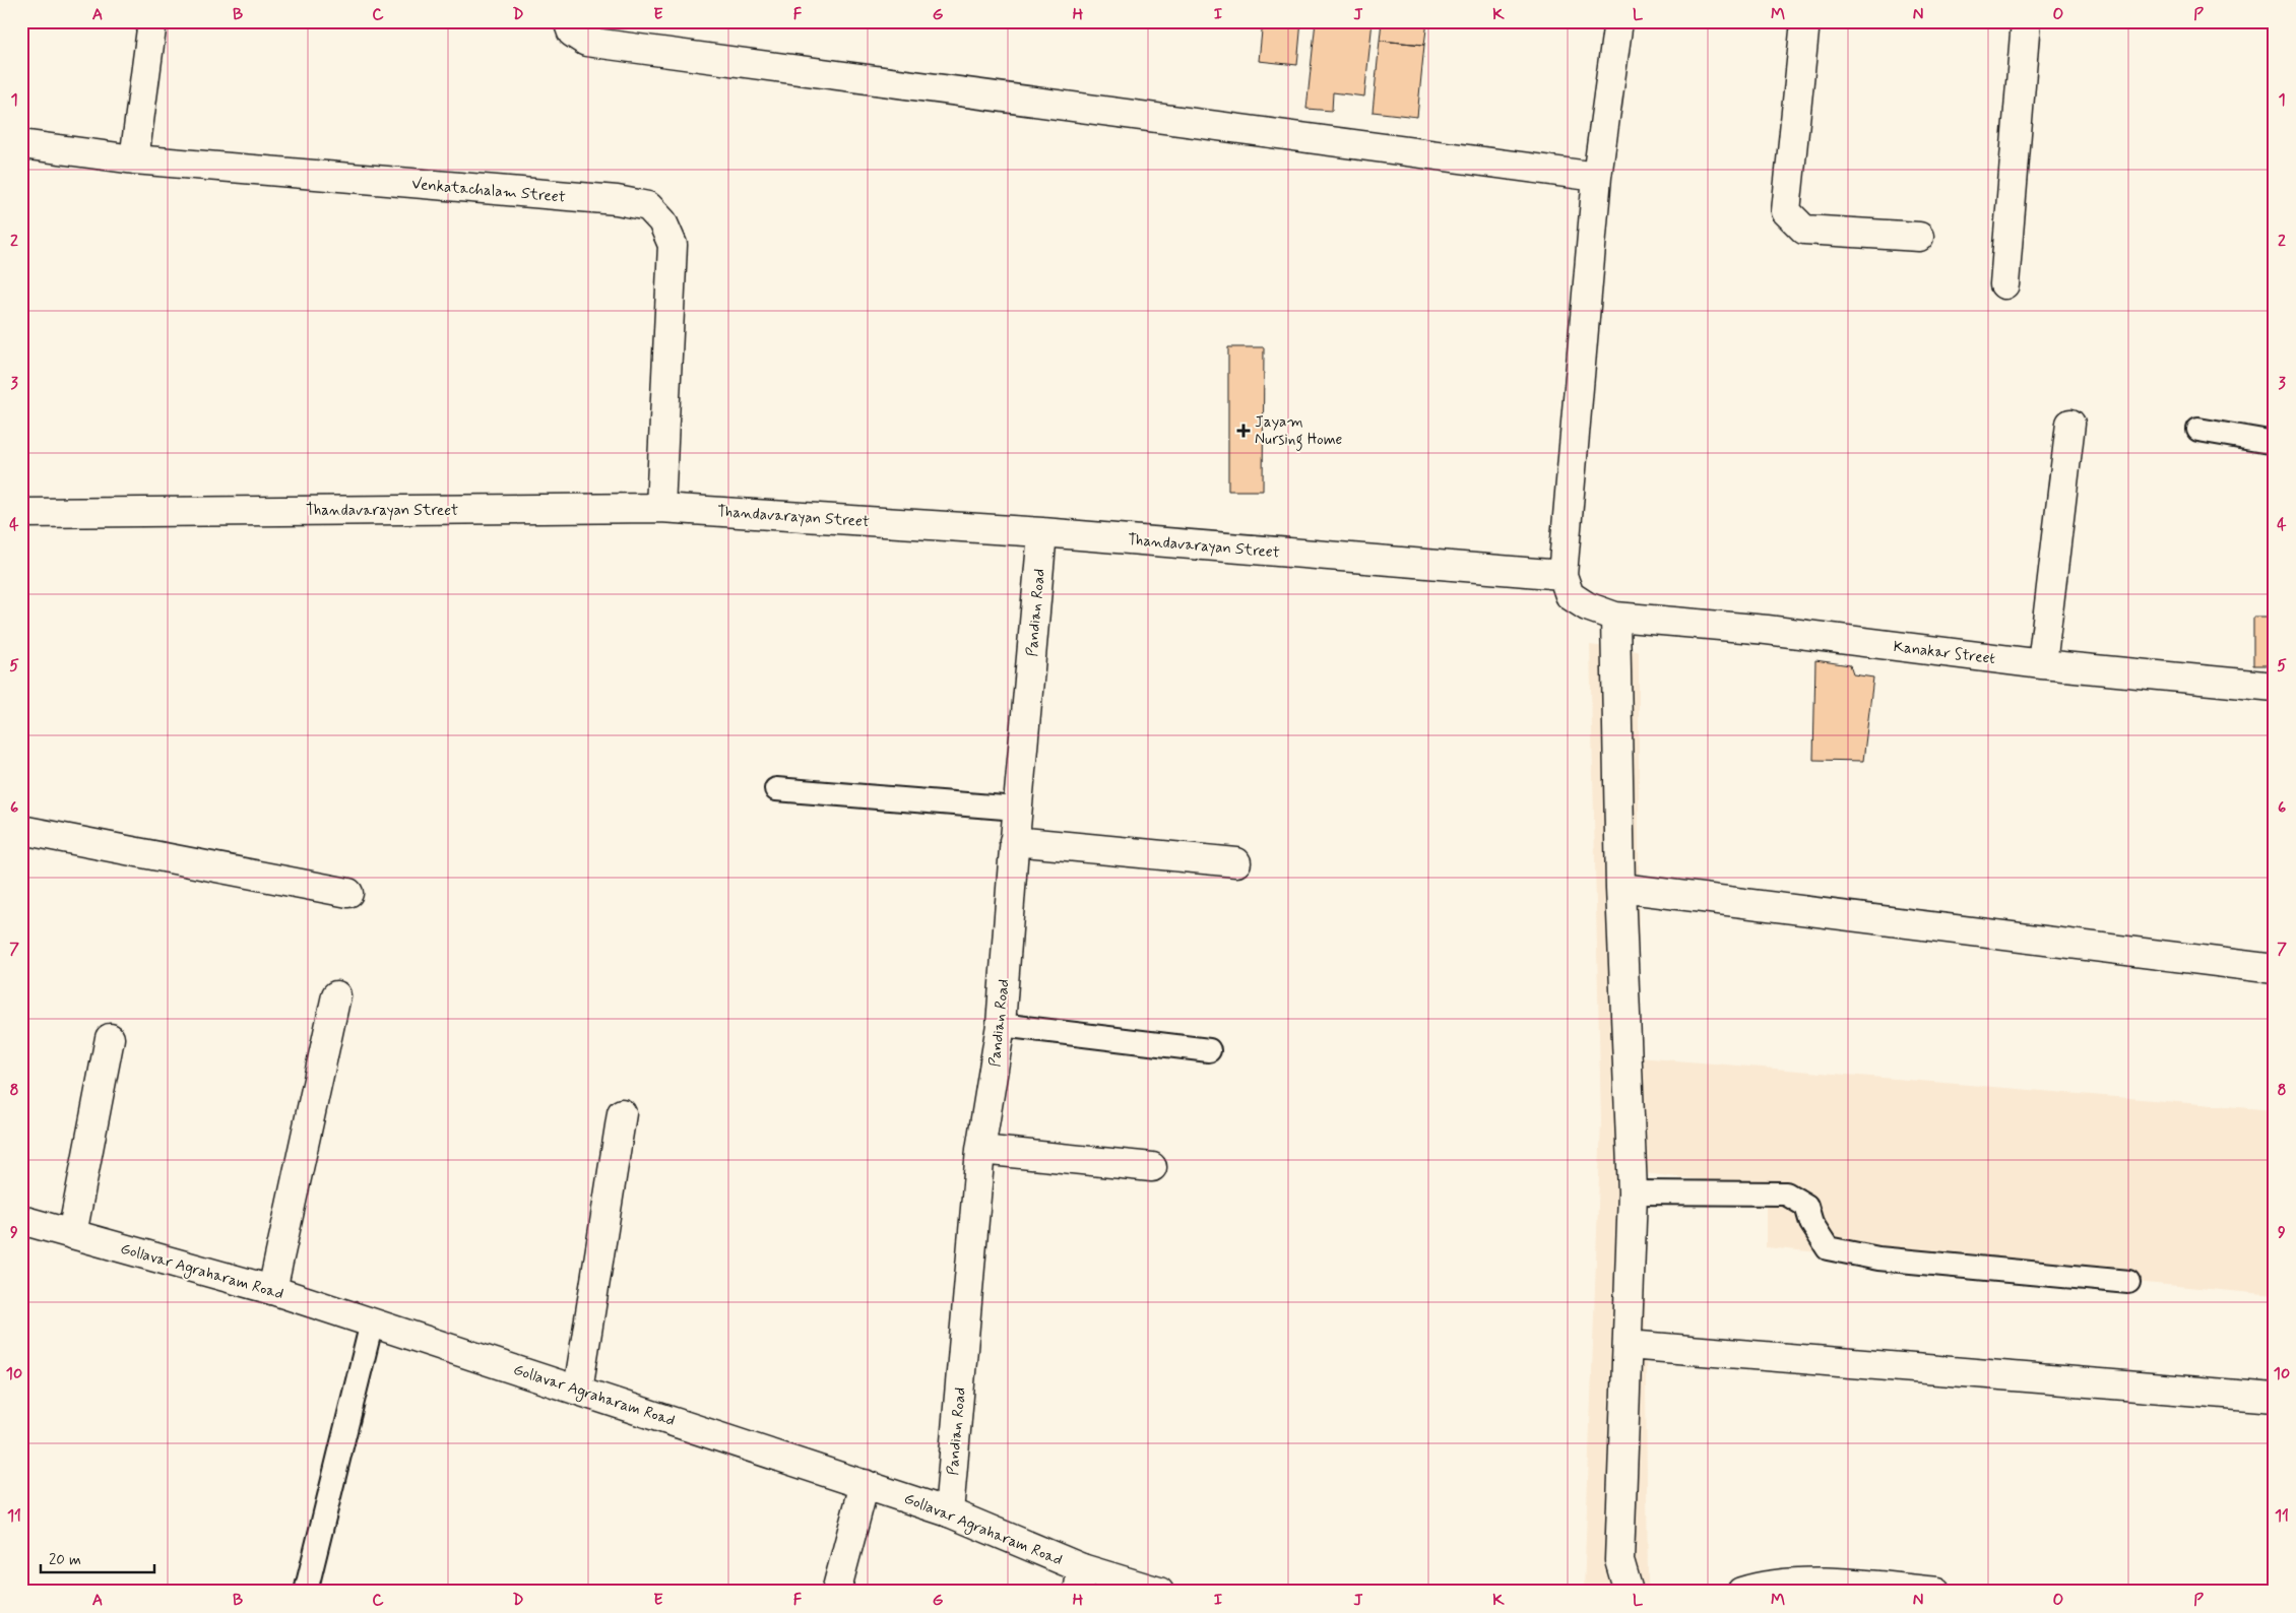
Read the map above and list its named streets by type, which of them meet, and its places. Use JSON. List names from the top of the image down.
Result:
{
  "streets": {
    "street": [
      "Venkatachalam Street",
      "Thandavarayan Street",
      "Pandian Road",
      "Kanakar Street",
      "Gollavar Agraharam Road"
    ]
  },
  "crossings": [
    ["Venkatachalam Street", "Thandavarayan Street"],
    ["Thandavarayan Street", "Pandian Road"],
    ["Thandavarayan Street", "Kanakar Street"],
    ["Pandian Road", "Gollavar Agraharam Road"]
  ],
  "places": {
    "health": ["Jayam Nursing Home"]
  },
  "scale_bar": "20 m",
  "grid": {
    "columns": [
      "A",
      "B",
      "C",
      "D",
      "E",
      "F",
      "G",
      "H",
      "I",
      "J",
      "K",
      "L",
      "M",
      "N",
      "O",
      "P"
    ],
    "rows": [
      "1",
      "2",
      "3",
      "4",
      "5",
      "6",
      "7",
      "8",
      "9",
      "10",
      "11"
    ]
  }
}
